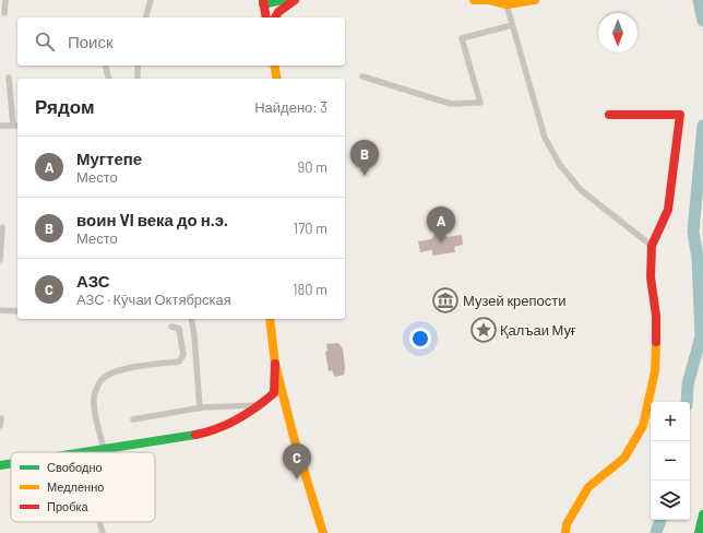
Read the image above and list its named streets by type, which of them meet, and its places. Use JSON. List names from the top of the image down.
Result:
{
  "places": {
    "museum": ["Музей крепости"],
    "place": ["Қалъаи Муғ"]
  },
  "legend": ["Свободно", "Медленно", "Пробка"],
  "north": "bottom",
  "page": {
    "search": "Поиск",
    "heading": ["Рядом", "Найдено: 3"],
    "list": [
      {
        "mark": "A",
        "name": "Мугтепе",
        "note": "Место",
        "value": "90 m"
      },
      {
        "mark": "B",
        "name": "воин VI века до н.э.",
        "note": "Место",
        "value": "170 m"
      },
      {
        "mark": "C",
        "name": "АЗС",
        "note": "АЗС · Кӯчаи Октябрская",
        "value": "180 m"
      }
    ],
    "pins": ["B", "A", "C"],
    "map_buttons": ["+", "−"]
  }
}
